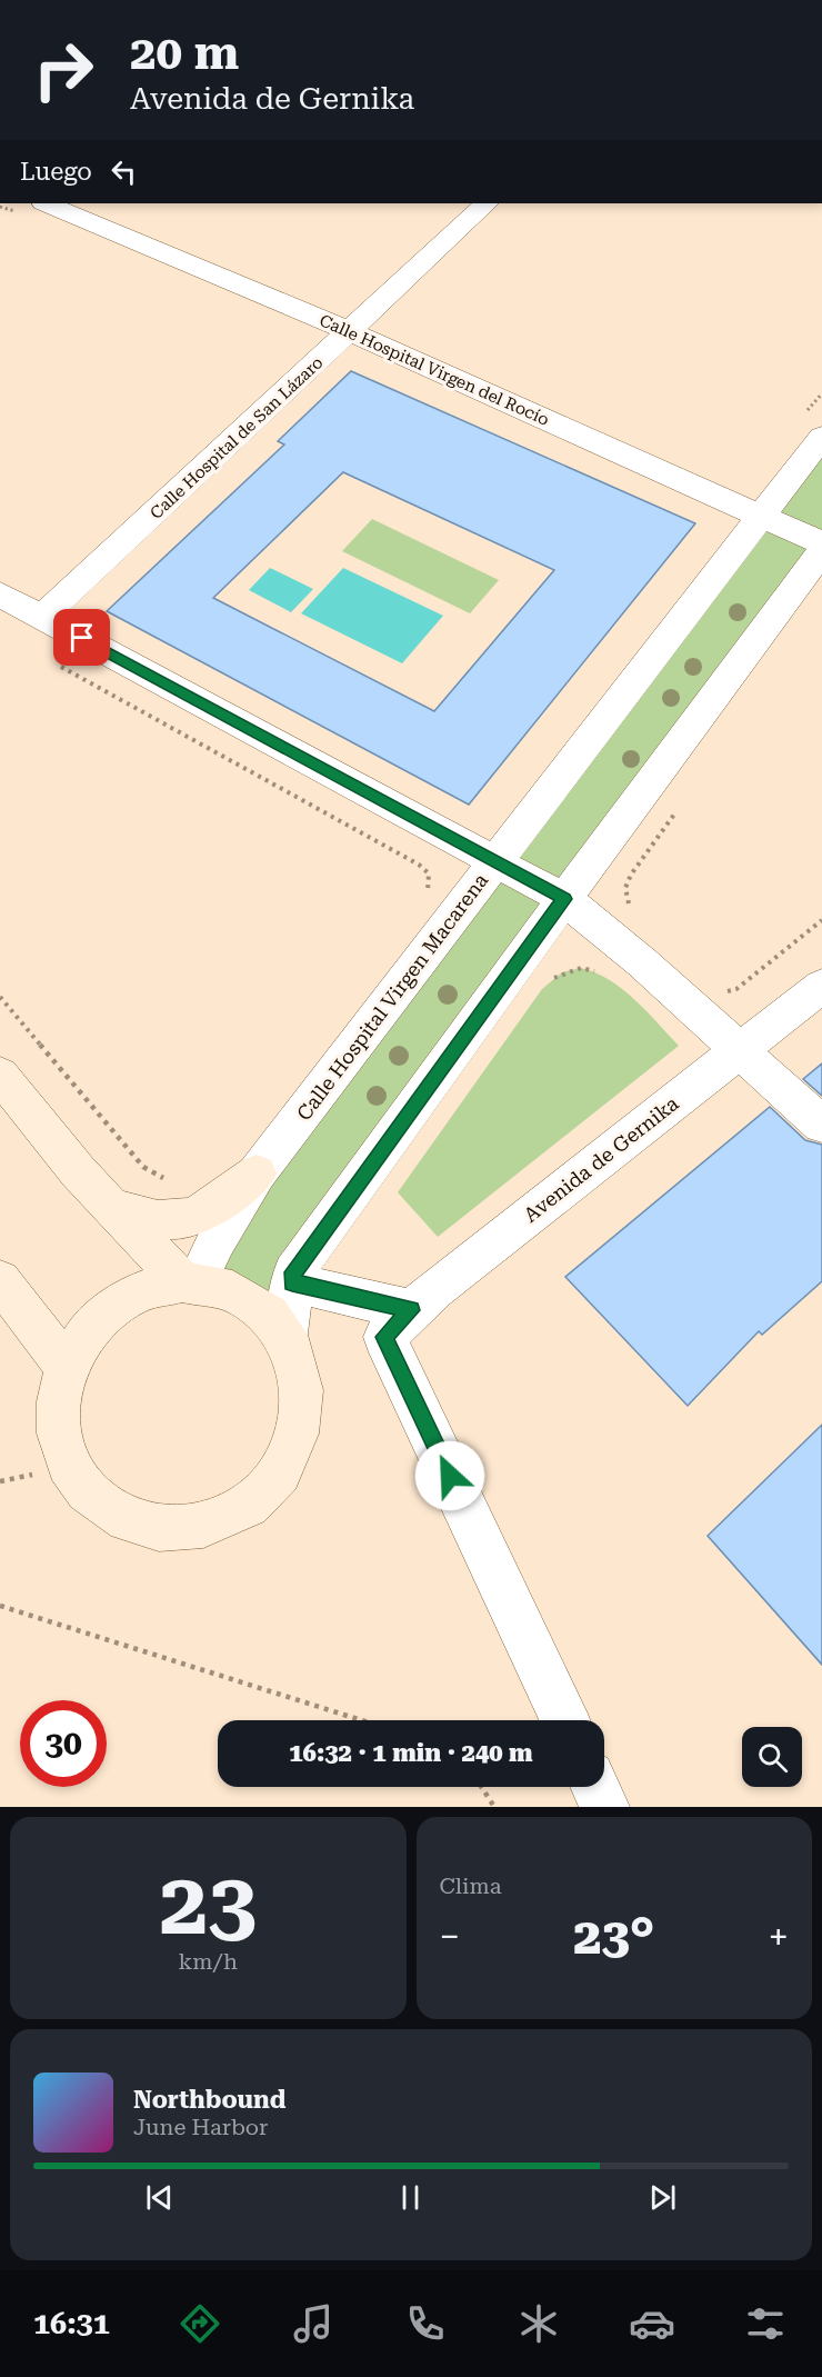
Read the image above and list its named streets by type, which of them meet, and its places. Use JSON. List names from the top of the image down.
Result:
{
  "streets": {
    "street": [
      "Calle Hospital Virgen del Rocío",
      "Calle Hospital de San Lázaro",
      "Calle Hospital Virgen Macarena",
      "Avenida de Gernika"
    ]
  },
  "crossings": [
    ["Calle Hospital Virgen del Rocío", "Calle Hospital de San Lázaro"],
    ["Calle Hospital Virgen del Rocío", "Calle Hospital Virgen Macarena"]
  ],
  "page": {
    "turn": ["20 m", "Avenida de Gernika"],
    "then": "Luego",
    "limit": "30",
    "trip": "16:32 · 1 min · 240 m",
    "tile": [
      ["23", "km/h"],
      "Clima"
    ],
    "heat": ["−", "23°", "+"],
    "song": ["Northbound", "June Harbor"],
    "tabs": "16:31"
  }
}
